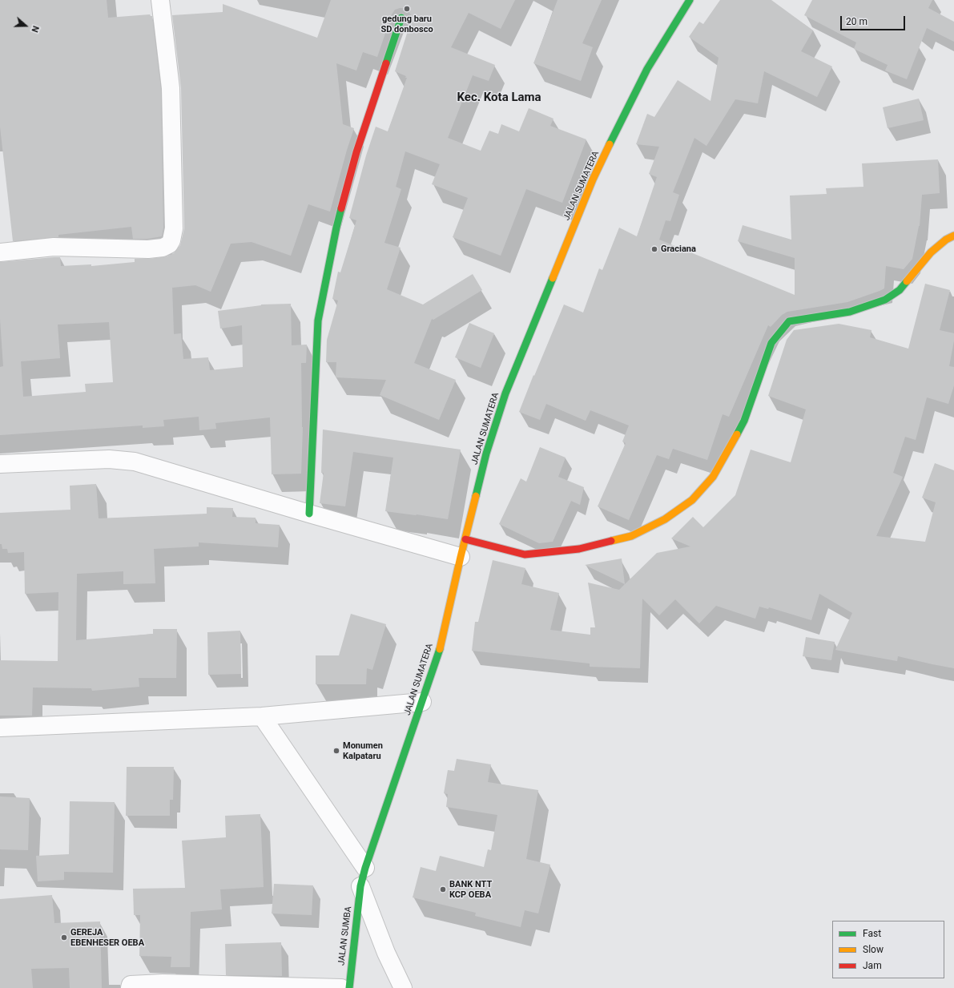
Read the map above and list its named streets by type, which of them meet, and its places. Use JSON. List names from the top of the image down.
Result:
{
  "streets": {
    "street": ["JALAN SUMATERA", "JALAN SUMBA"]
  },
  "crossings": [
    ["JALAN SUMATERA", "JALAN SUMBA"]
  ],
  "districts": ["Kec. Kota Lama"],
  "places": [
    "gedung baru SD donbosco",
    "Graciana",
    "Monumen Kalpataru",
    "BANK NTT KCP OEBA",
    "GEREJA EBENHESER OEBA"
  ],
  "legend": ["Fast", "Slow", "Jam"],
  "scale_bar": "20 m",
  "north": "right"
}
